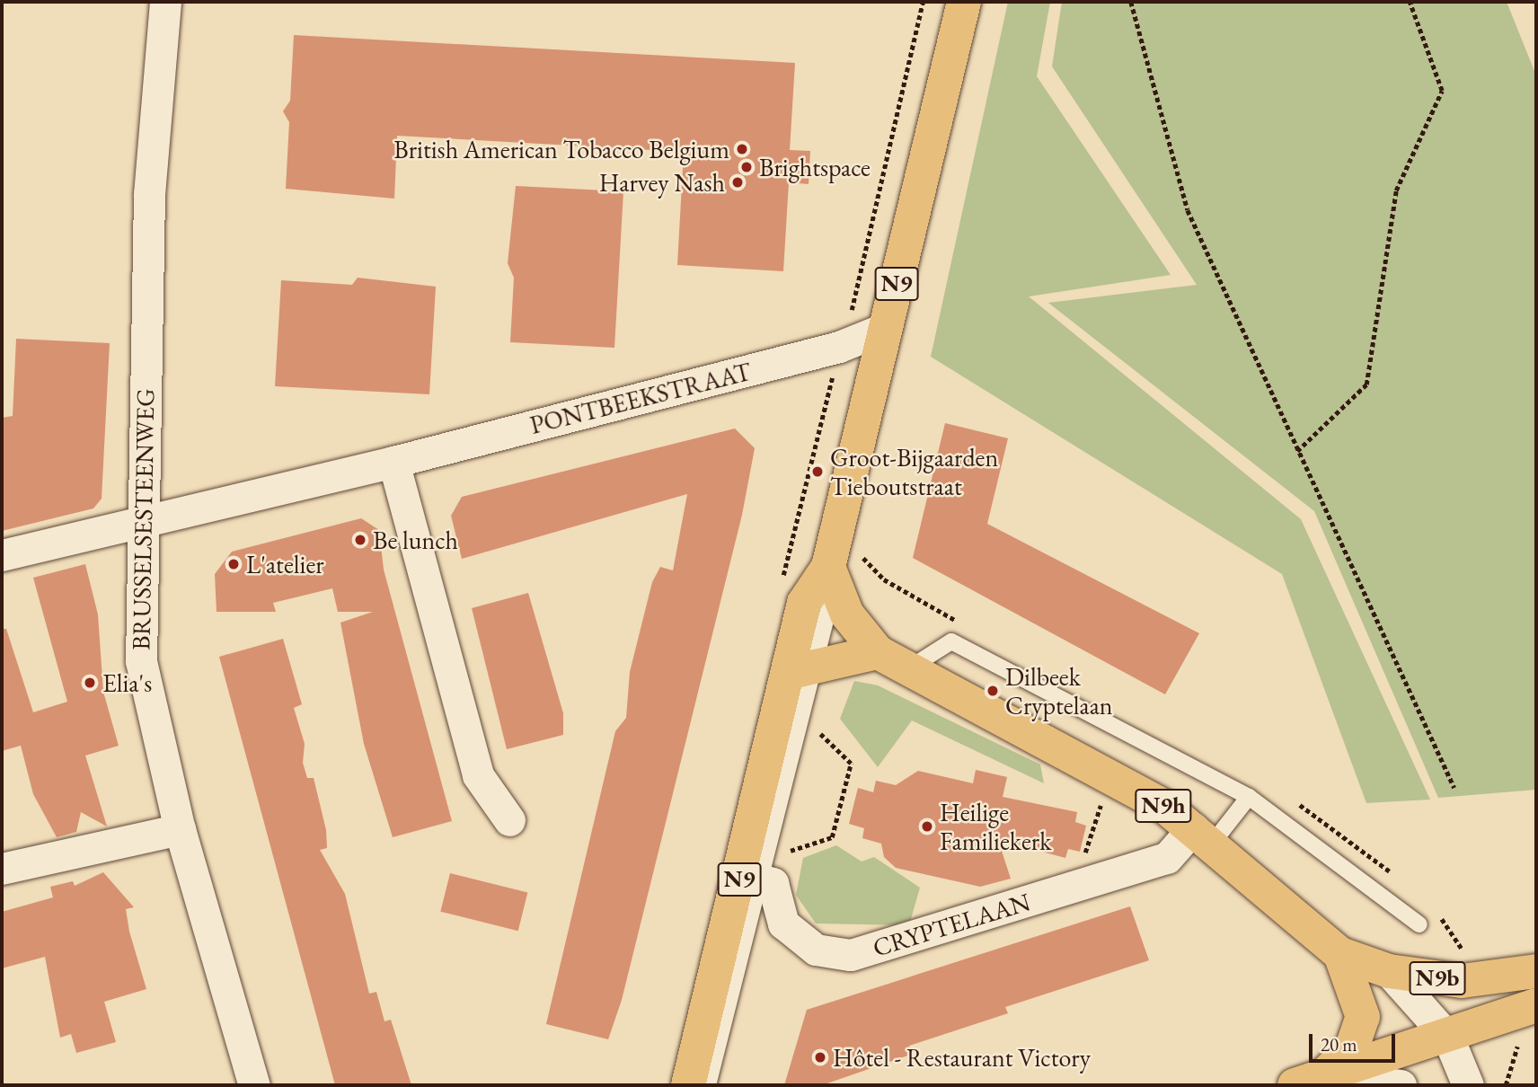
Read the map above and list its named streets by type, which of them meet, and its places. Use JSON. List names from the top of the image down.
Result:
{
  "streets": {
    "main road": ["N9", "N9h", "N9b"],
    "street": ["PONTBEEKSTRAAT", "BRUSSELSESTEENWEG", "CRYPTELAAN"]
  },
  "crossings": [
    ["N9", "PONTBEEKSTRAAT"],
    ["N9", "CRYPTELAAN"],
    ["PONTBEEKSTRAAT", "BRUSSELSESTEENWEG"],
    ["N9h", "CRYPTELAAN"],
    ["N9h", "N9b"]
  ],
  "places": [
    "British American Tobacco Belgium",
    "Brightspace",
    "Harvey Nash",
    "Groot-Bijgaarden Tieboutstraat",
    "Be lunch",
    "L'atelier",
    "Elia's",
    "Dilbeek Cryptelaan",
    "Heilige Familiekerk",
    "Hôtel - Restaurant Victory"
  ],
  "scale_bar": "20 m"
}
